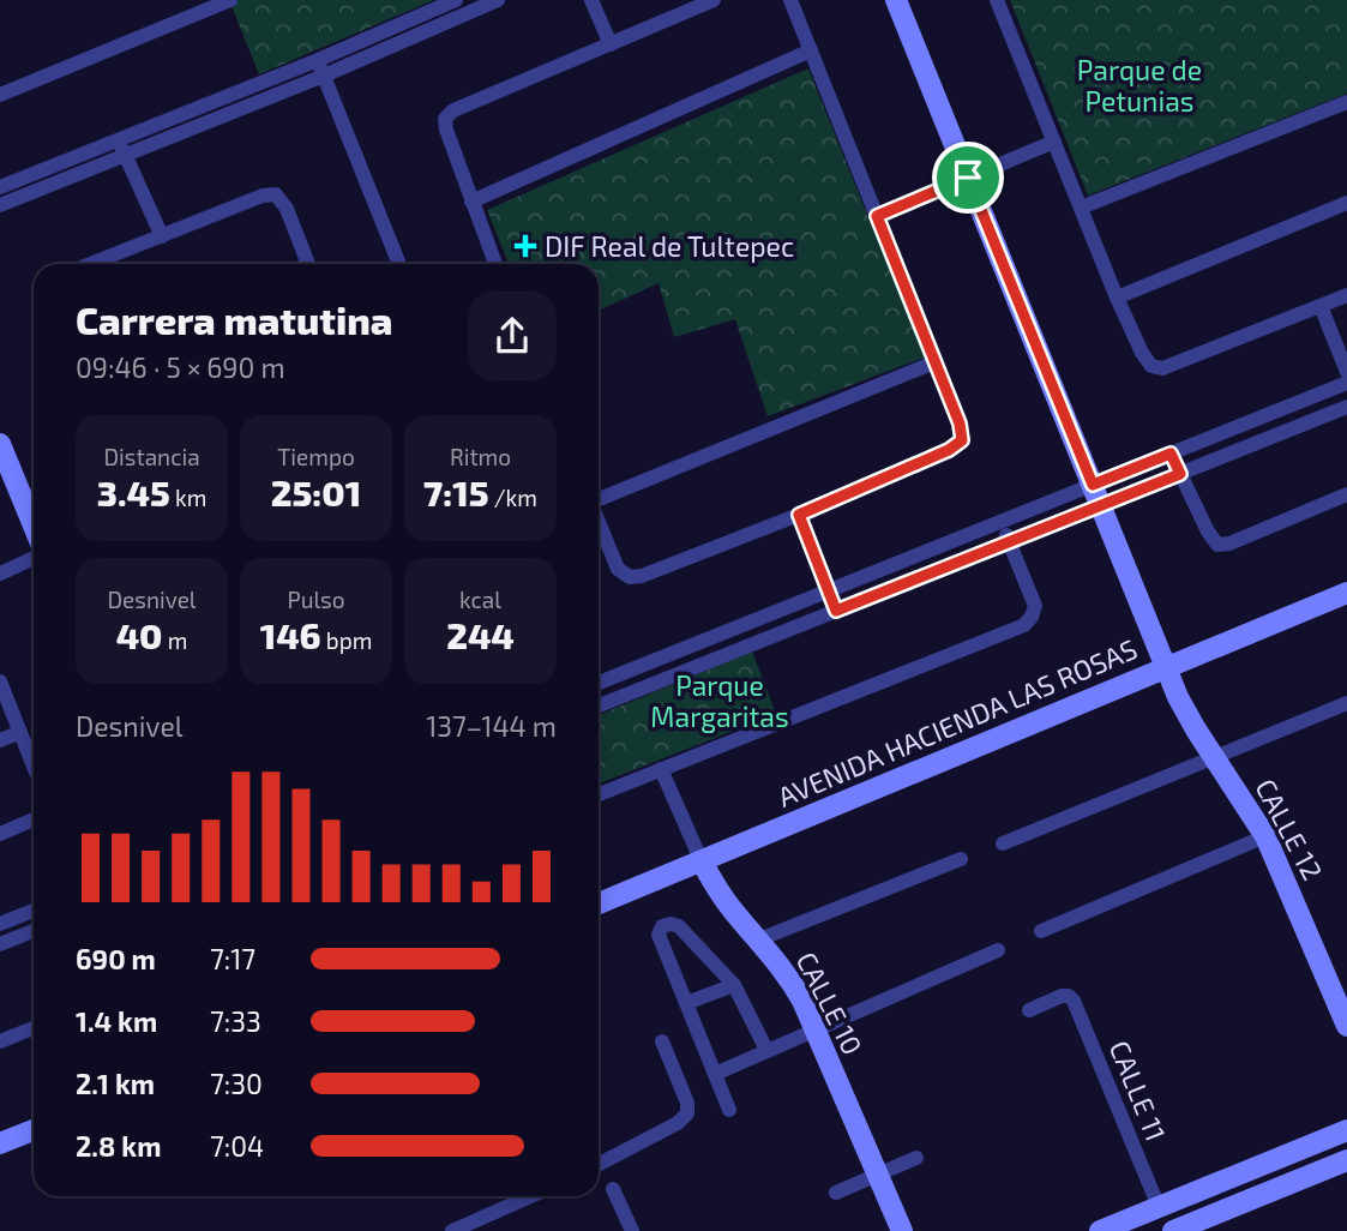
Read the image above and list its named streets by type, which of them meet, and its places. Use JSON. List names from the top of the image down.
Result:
{
  "streets": {
    "street": [
      "AVENIDA HACIENDA LAS ROSAS",
      "CALLE 12",
      "CALLE 10",
      "CALLE 11"
    ]
  },
  "crossings": [
    ["AVENIDA HACIENDA LAS ROSAS", "CALLE 12"],
    ["AVENIDA HACIENDA LAS ROSAS", "CALLE 10"]
  ],
  "parks": ["Parque de Petunias", "Parque Margaritas"],
  "places": {
    "health": ["DIF Real de Tultepec"]
  },
  "page": {
    "heading": ["Carrera matutina", "09:46 · 5 × 690 m"],
    "stats": [
      ["Distancia", "3.45 km"],
      ["Tiempo", "25:01"],
      ["Ritmo", "7:15 /km"],
      ["Desnivel", "40 m"],
      ["Pulso", "146 bpm"],
      ["kcal", "244"]
    ],
    "chart": ["Desnivel", "137–144 m"],
    "list": [
      {
        "name": "690 m",
        "note": "7:17"
      },
      {
        "name": "1.4 km",
        "note": "7:33"
      },
      {
        "name": "2.1 km",
        "note": "7:30"
      },
      {
        "name": "2.8 km",
        "note": "7:04"
      }
    ]
  }
}
